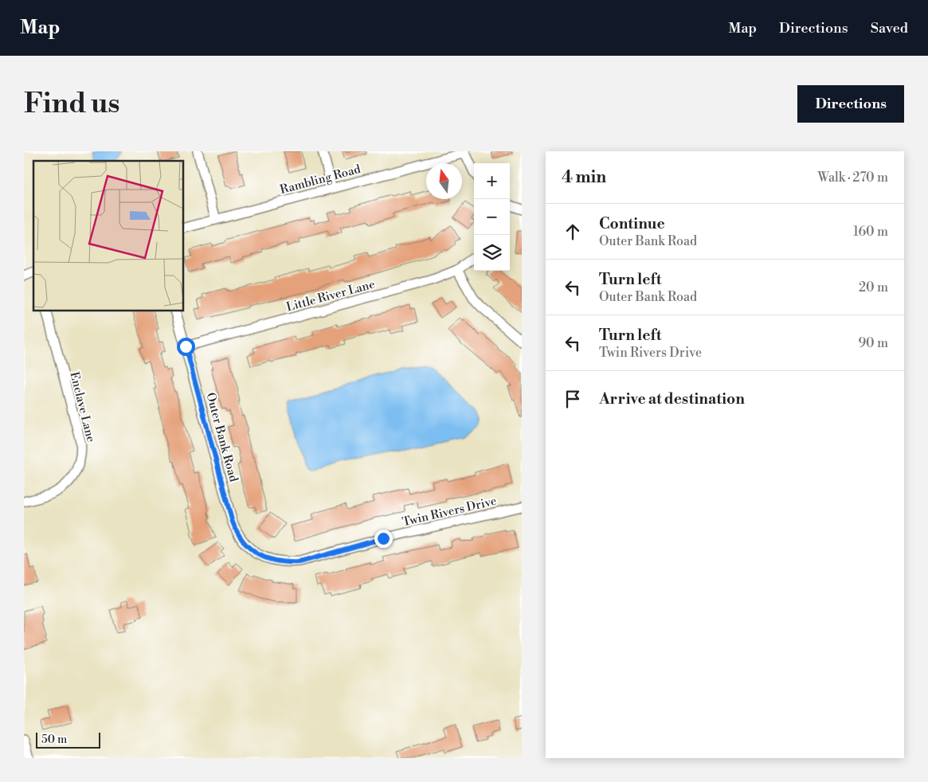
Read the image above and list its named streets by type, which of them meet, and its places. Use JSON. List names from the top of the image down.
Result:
{
  "streets": {
    "street": [
      "Rambling Road",
      "Little River Lane",
      "Enclave Lane",
      "Outer Bank Road",
      "Twin Rivers Drive"
    ]
  },
  "crossings": [
    ["Little River Lane", "Outer Bank Road"],
    ["Outer Bank Road", "Twin Rivers Drive"]
  ],
  "scale_bar": "50 m",
  "north": "top",
  "page": {
    "header": "Map",
    "nav": ["Map", "Directions", "Saved"],
    "buttons": "Directions",
    "title": "Find us",
    "heading": ["4 min", "Walk · 270 m"],
    "map_buttons": ["+", "−"],
    "list": [
      ["Continue", "Outer Bank Road", "160 m"],
      ["Turn left", "Outer Bank Road", "20 m"],
      ["Turn left", "Twin Rivers Drive", "90 m"],
      "Arrive at destination"
    ],
    "scale": "50 m"
  }
}
